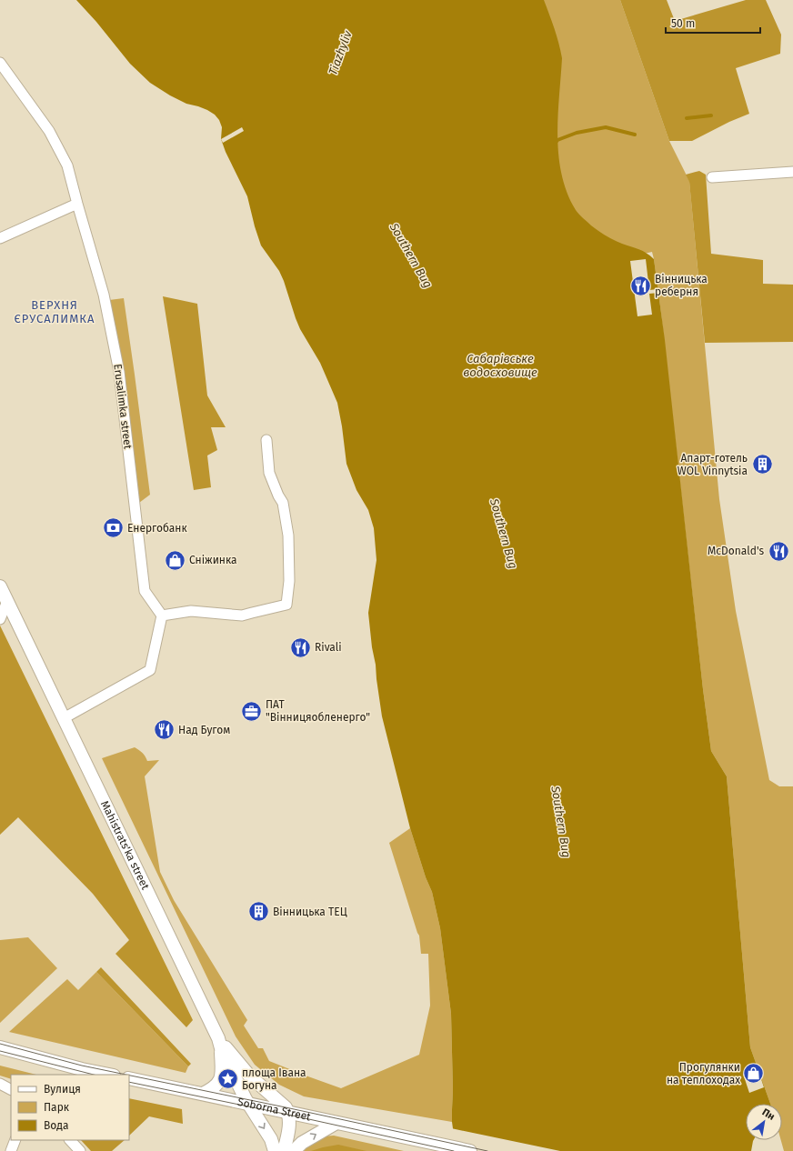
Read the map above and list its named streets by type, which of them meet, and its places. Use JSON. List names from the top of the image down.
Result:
{
  "streets": {
    "street": ["Erusalimka street", "Mahistrats'ka street", "Soborna Street"]
  },
  "crossings": [
    ["Mahistrats'ka street", "Soborna Street"]
  ],
  "districts": ["ВЕРХНЯ ЄРУСАЛИМКА"],
  "water": ["Tiazhyliv", "Southern Bug", "Сабарівське водосховище"],
  "places": {
    "restaurant": [
      "Вінницька реберня",
      "McDonald's",
      "Rivali",
      "Над Бугом"
    ],
    "building": ["Апарт-готель WOL Vinnytsia", "Вінницька ТЕЦ"],
    "bank": ["Енергобанк"],
    "shop": ["Сніжинка", "Прогулянки на теплоходах"],
    "office": ["ПАТ \"Вінницяобленерго\""],
    "place": ["площа Івана Богуна"]
  },
  "legend": ["Вулиця", "Парк", "Вода"],
  "scale_bar": "50 m",
  "north": "top right"
}
